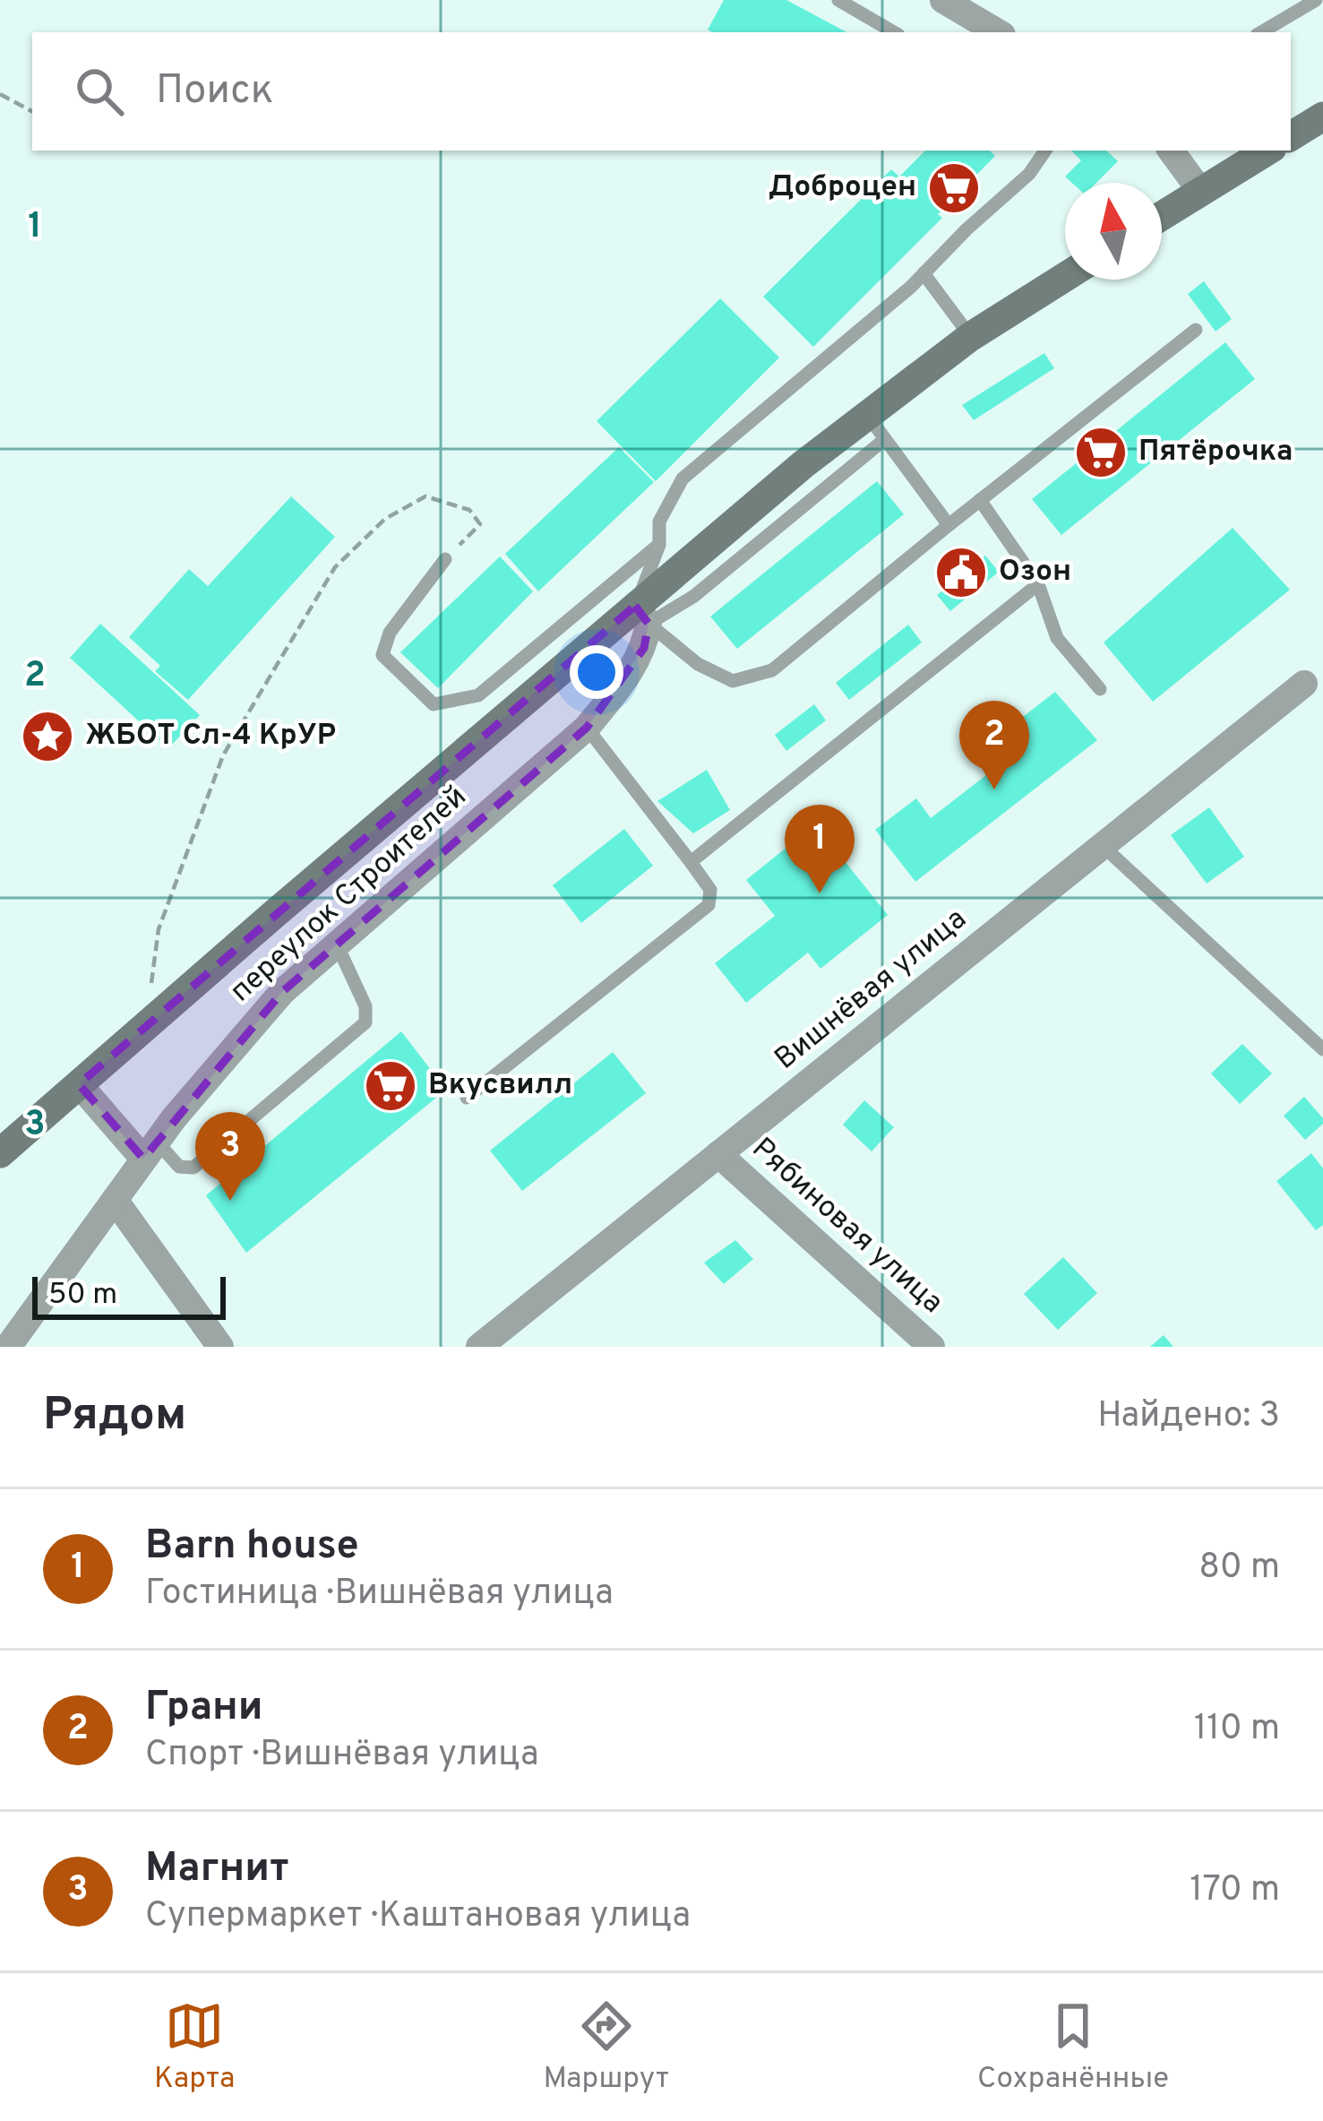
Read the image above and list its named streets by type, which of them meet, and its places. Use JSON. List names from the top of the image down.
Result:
{
  "streets": {
    "street": ["переулок Строителей", "Вишнёвая улица", "Рябиновая улица"]
  },
  "crossings": [
    ["Вишнёвая улица", "Рябиновая улица"]
  ],
  "places": {
    "supermarket": ["Доброцен", "Пятёрочка", "Вкусвилл"],
    "public building": ["Озон"],
    "place": ["ЖБОТ Сл-4 КрУР"]
  },
  "scale_bar": "50 m",
  "north": "top",
  "page": {
    "search": "Поиск",
    "pins": ["2", "1", "3"],
    "scale": "50 m",
    "heading": ["Рядом", "Найдено: 3"],
    "list": [
      {
        "mark": "1",
        "name": "Barn house",
        "note": "Гостиница · Вишнёвая улица",
        "value": "80 m"
      },
      {
        "mark": "2",
        "name": "Грани",
        "note": "Спорт · Вишнёвая улица",
        "value": "110 m"
      },
      {
        "mark": "3",
        "name": "Магнит",
        "note": "Супермаркет · Каштановая улица",
        "value": "170 m"
      }
    ],
    "nav": ["Карта", "Маршрут", "Сохранённые"]
  },
  "grid": {
    "rows": ["1", "2", "3"]
  }
}
